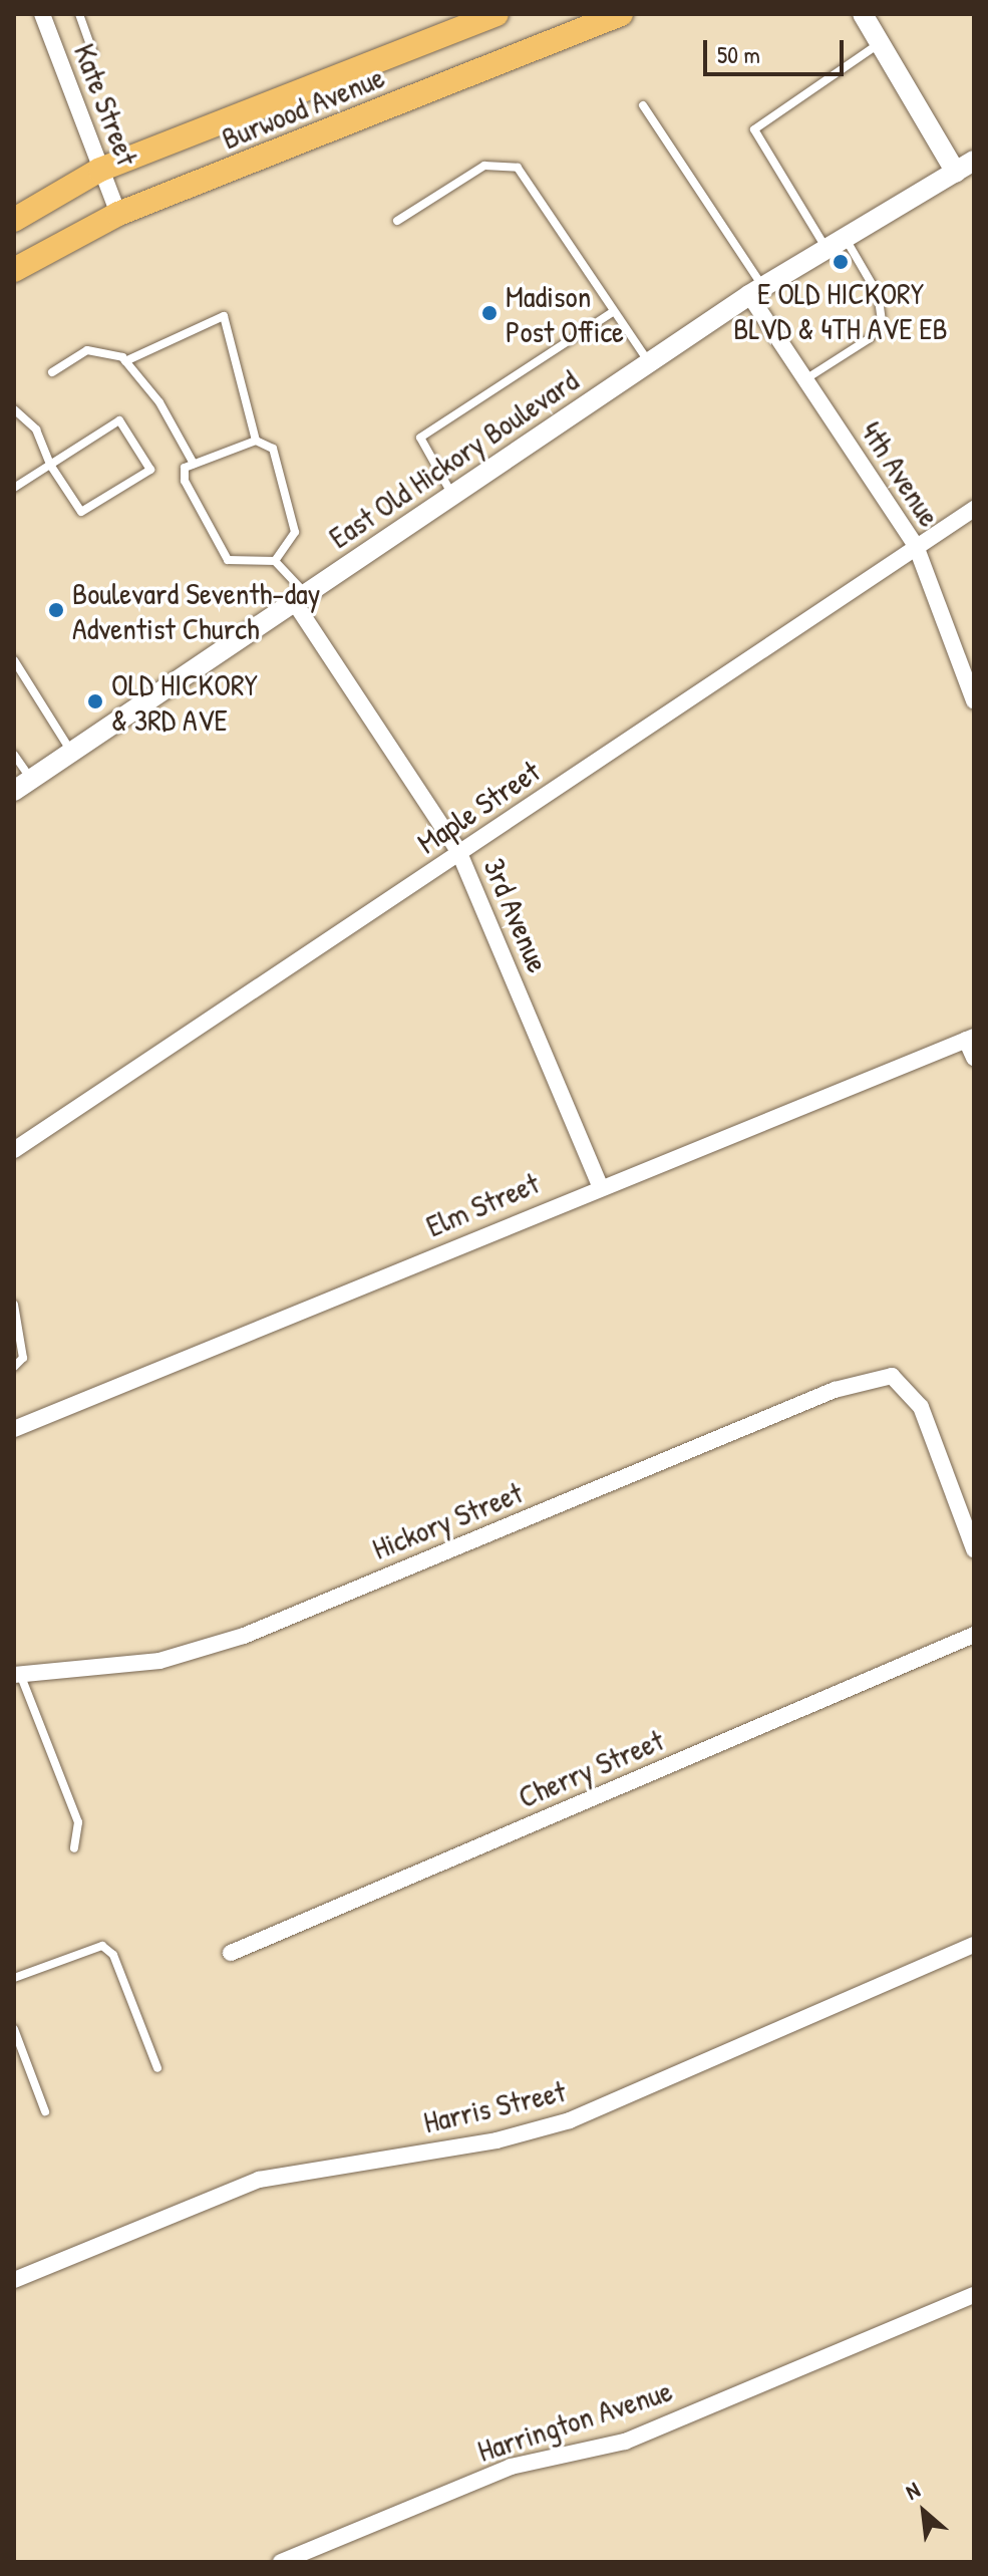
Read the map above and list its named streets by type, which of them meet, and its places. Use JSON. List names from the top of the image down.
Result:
{
  "streets": {
    "main road": ["Burwood Avenue"],
    "street": [
      "Kate Street",
      "East Old Hickory Boulevard",
      "4th Avenue",
      "Maple Street",
      "3rd Avenue",
      "Elm Street",
      "Hickory Street",
      "Cherry Street",
      "Harris Street",
      "Harrington Avenue"
    ]
  },
  "crossings": [
    ["Kate Street", "Burwood Avenue"],
    ["East Old Hickory Boulevard", "4th Avenue"],
    ["East Old Hickory Boulevard", "3rd Avenue"],
    ["4th Avenue", "Maple Street"],
    ["Maple Street", "3rd Avenue"],
    ["3rd Avenue", "Elm Street"]
  ],
  "places": [
    "E OLD HICKORY BLVD & 4TH AVE EB",
    "Madison Post Office",
    "Boulevard Seventh-day Adventist Church",
    "OLD HICKORY & 3RD AVE"
  ],
  "scale_bar": "50 m",
  "north": "top left"
}
